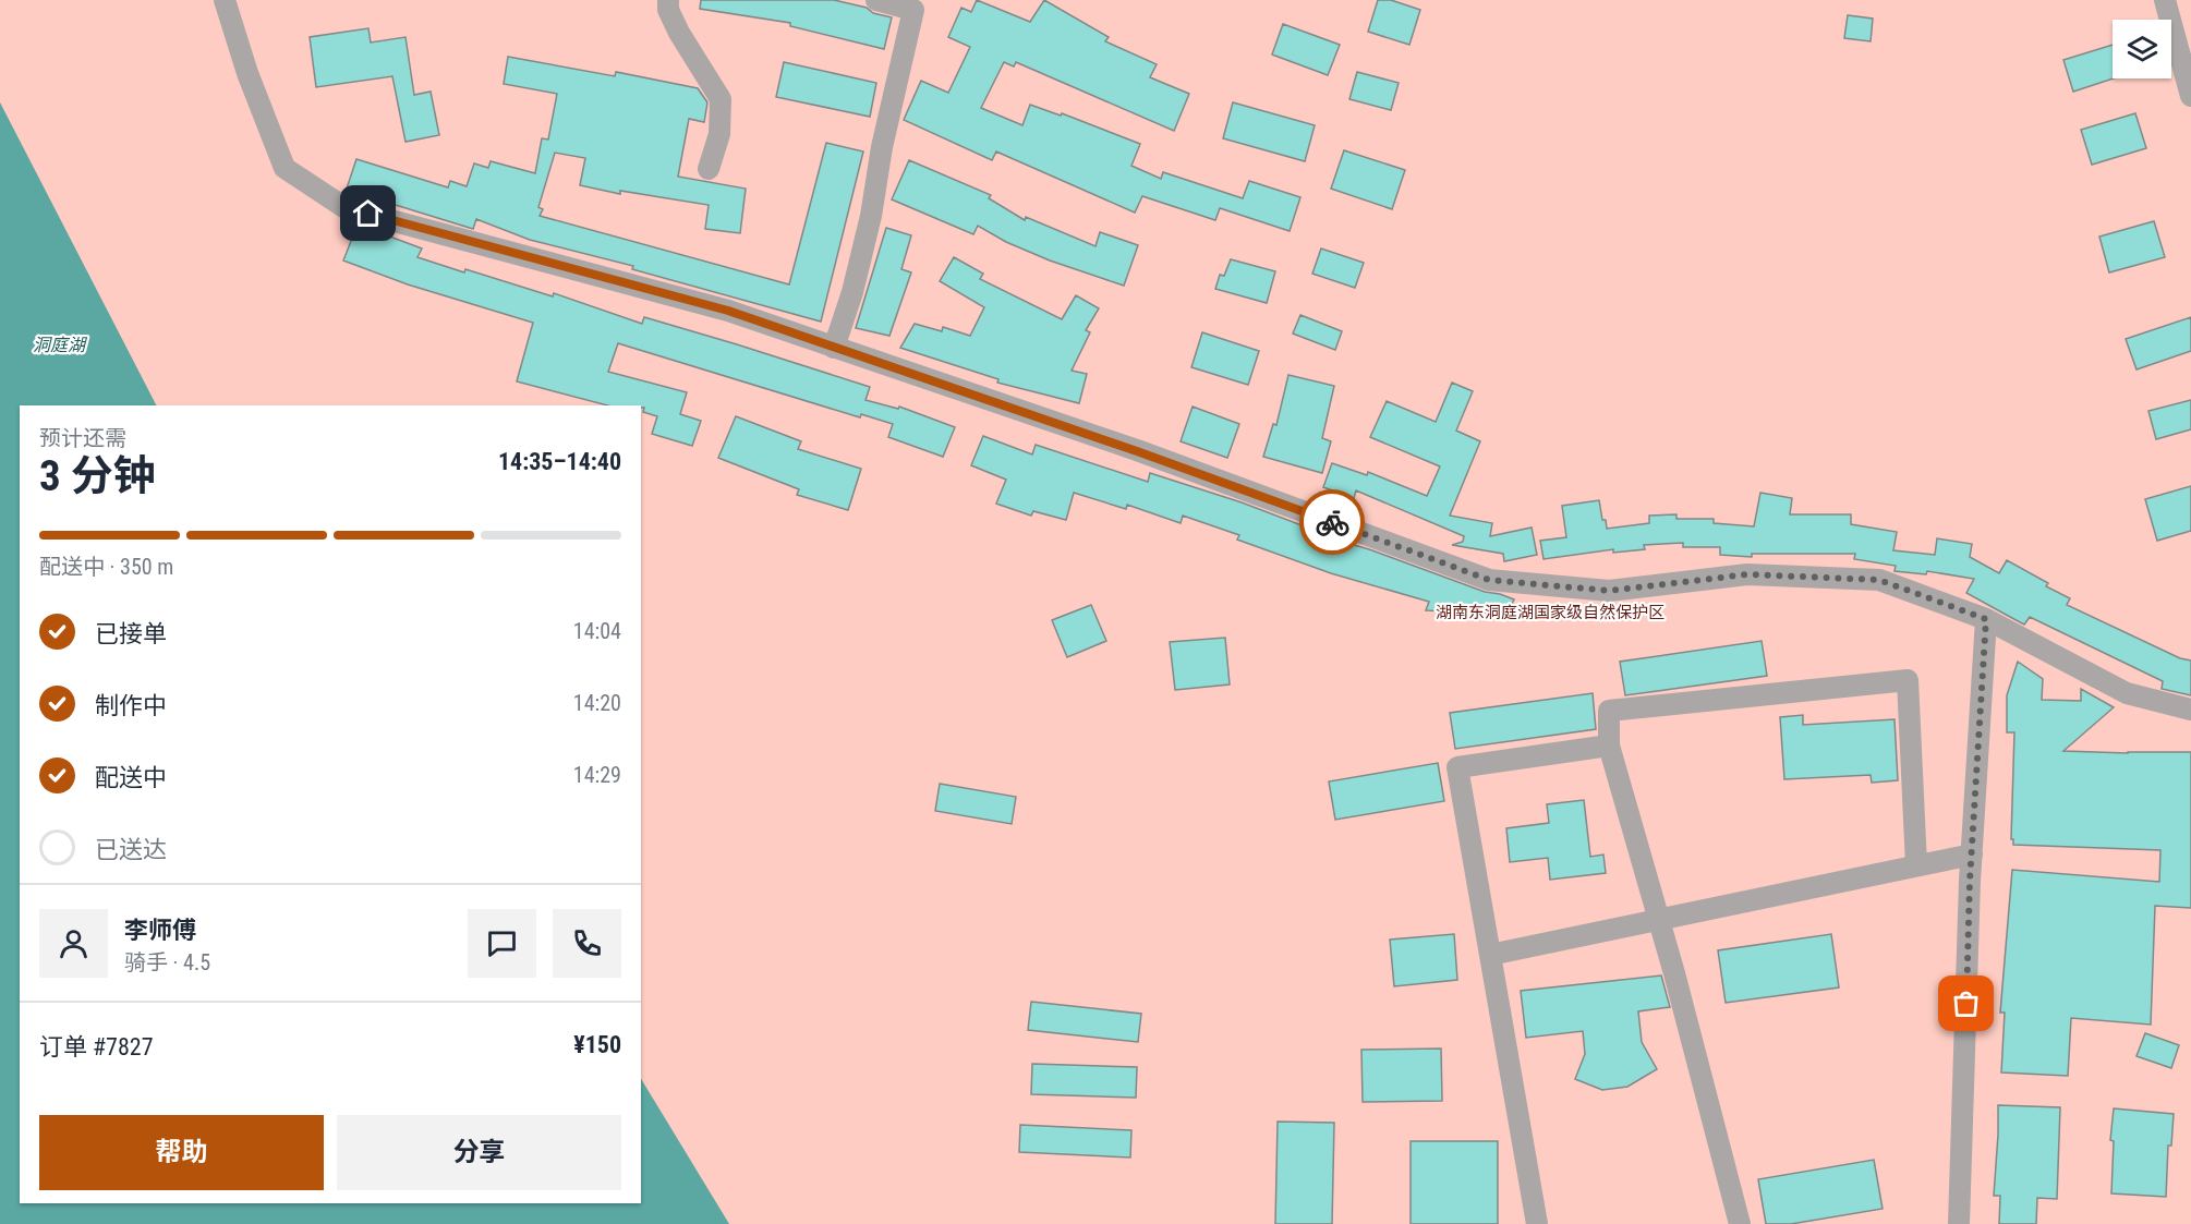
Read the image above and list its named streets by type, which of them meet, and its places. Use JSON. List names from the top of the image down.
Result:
{
  "water": ["洞庭湖"],
  "parks": ["湖南东洞庭湖国家级自然保护区"],
  "page": {
    "heading": ["3 分钟", "预计还需", "14:35–14:40"],
    "panel": [
      "李师傅",
      "骑手 · 4.5",
      "订单 #7827",
      "¥150"
    ],
    "bar": "配送中 · 350 m",
    "list": [
      ["已接单", "14:04"],
      ["制作中", "14:20"],
      ["配送中", "14:29"],
      "已送达"
    ],
    "buttons": ["帮助", "分享"]
  }
}
